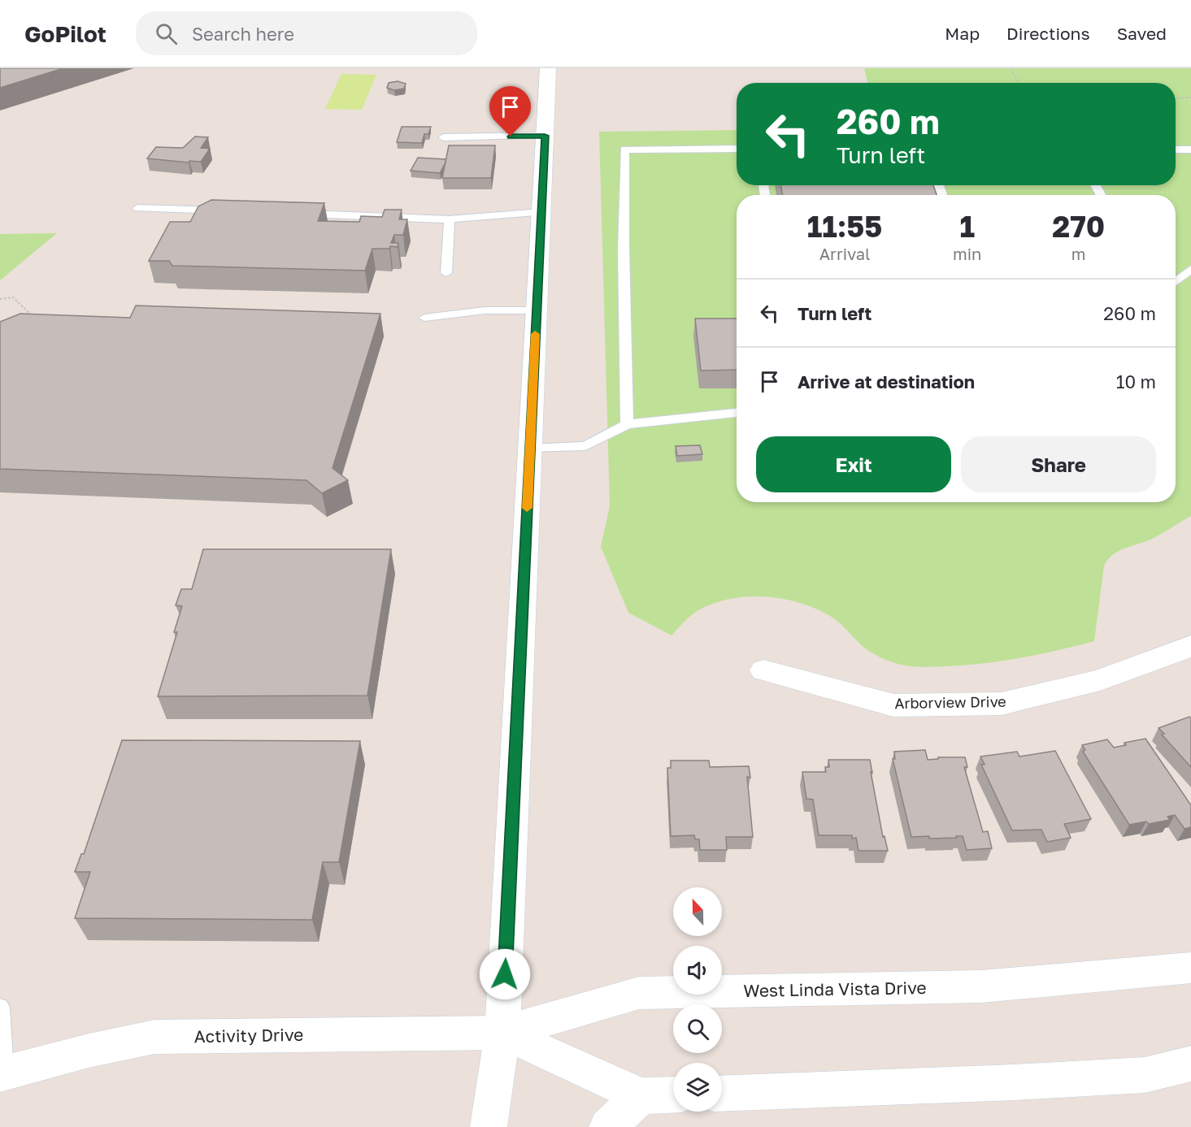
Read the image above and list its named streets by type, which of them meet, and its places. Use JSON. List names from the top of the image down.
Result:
{
  "streets": {
    "main road": ["Arborview Drive", "West Linda Vista Drive", "Activity Drive"]
  },
  "crossings": [
    ["West Linda Vista Drive", "Activity Drive"]
  ],
  "north": "top",
  "page": {
    "header": "GoPilot",
    "search": "Search here",
    "nav": ["Map", "Directions", "Saved"],
    "turn": ["260 m", "Turn left"],
    "eta": [
      "11:55",
      "Arrival",
      "1",
      "min",
      "270",
      "m"
    ],
    "list": [
      {
        "name": "Turn left",
        "value": "260 m"
      },
      {
        "name": "Arrive at destination",
        "value": "10 m"
      }
    ],
    "buttons": ["Exit", "Share"]
  }
}
